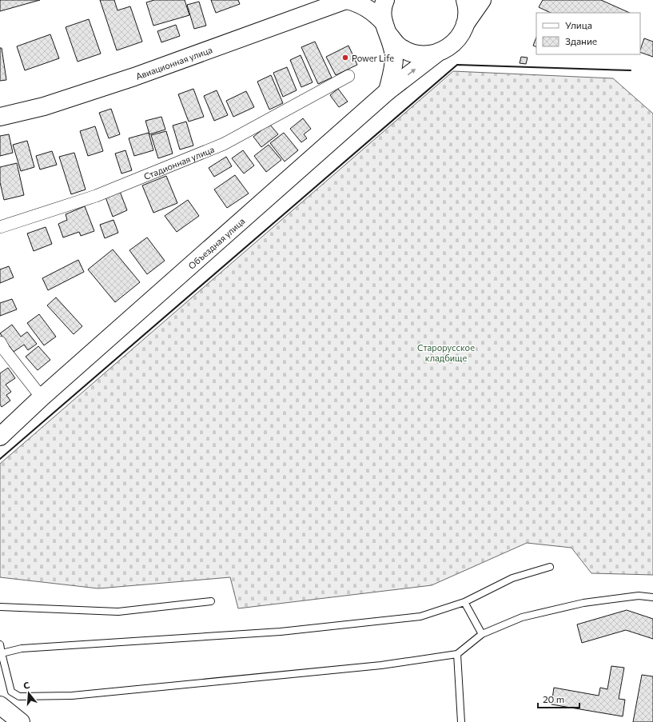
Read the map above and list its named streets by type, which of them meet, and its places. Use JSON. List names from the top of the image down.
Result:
{
  "streets": {
    "main road": ["Авиационная улица", "Объездная улица"],
    "street": ["Стадионная улица"]
  },
  "parks": ["Старорусское кладбище"],
  "places": ["Power Life"],
  "legend": ["Улица", "Здание"],
  "scale_bar": "20 m",
  "north": "top"
}
